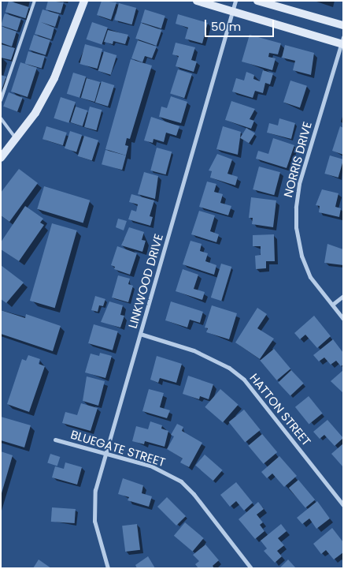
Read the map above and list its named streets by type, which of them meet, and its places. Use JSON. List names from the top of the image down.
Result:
{
  "streets": {
    "street": [
      "NORRIS DRIVE",
      "LINKWOOD DRIVE",
      "HATTON STREET",
      "BLUEGATE STREET"
    ]
  },
  "crossings": [
    ["LINKWOOD DRIVE", "HATTON STREET"],
    ["LINKWOOD DRIVE", "BLUEGATE STREET"]
  ],
  "scale_bar": "50 m"
}
